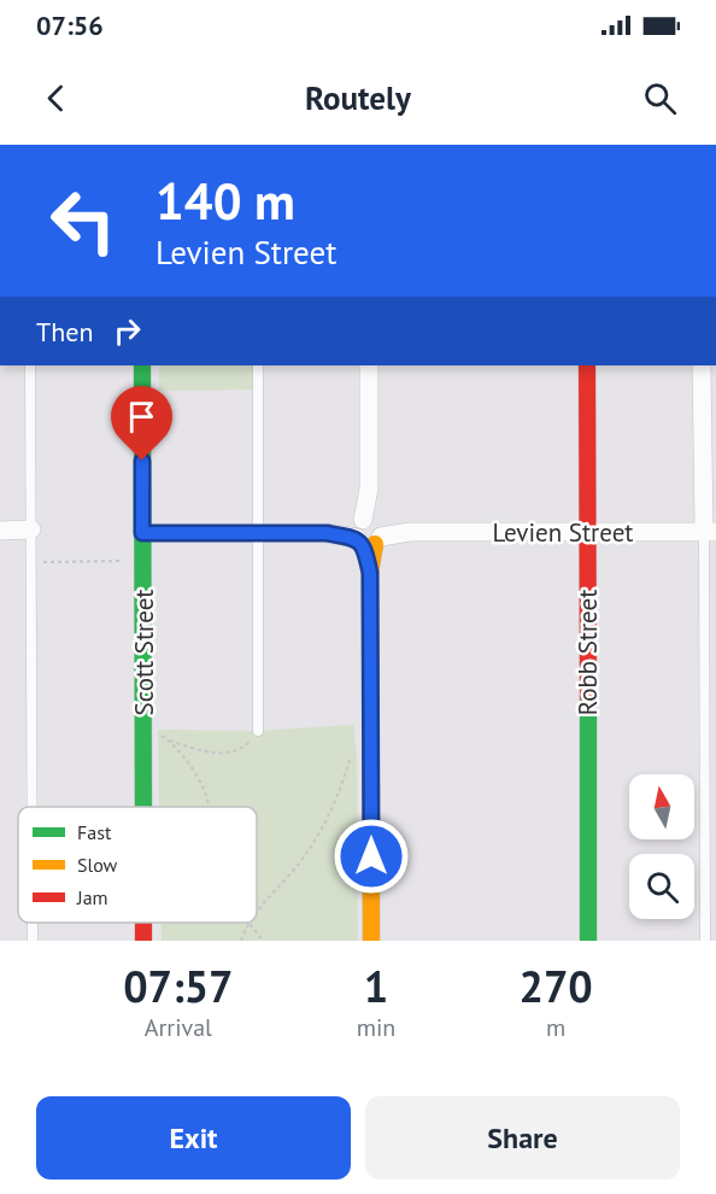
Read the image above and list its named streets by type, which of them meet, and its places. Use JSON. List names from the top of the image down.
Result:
{
  "streets": {
    "street": ["Levien Street", "Scott Street", "Robb Street"]
  },
  "crossings": [
    ["Levien Street", "Scott Street"],
    ["Levien Street", "Robb Street"]
  ],
  "legend": ["Fast", "Slow", "Jam"],
  "north": "top",
  "page": {
    "status": "07:56",
    "header": "Routely",
    "turn": ["140 m", "Levien Street"],
    "then": "Then",
    "eta": [
      "07:57",
      "Arrival",
      "1",
      "min",
      "270",
      "m"
    ],
    "buttons": ["Exit", "Share"]
  }
}
